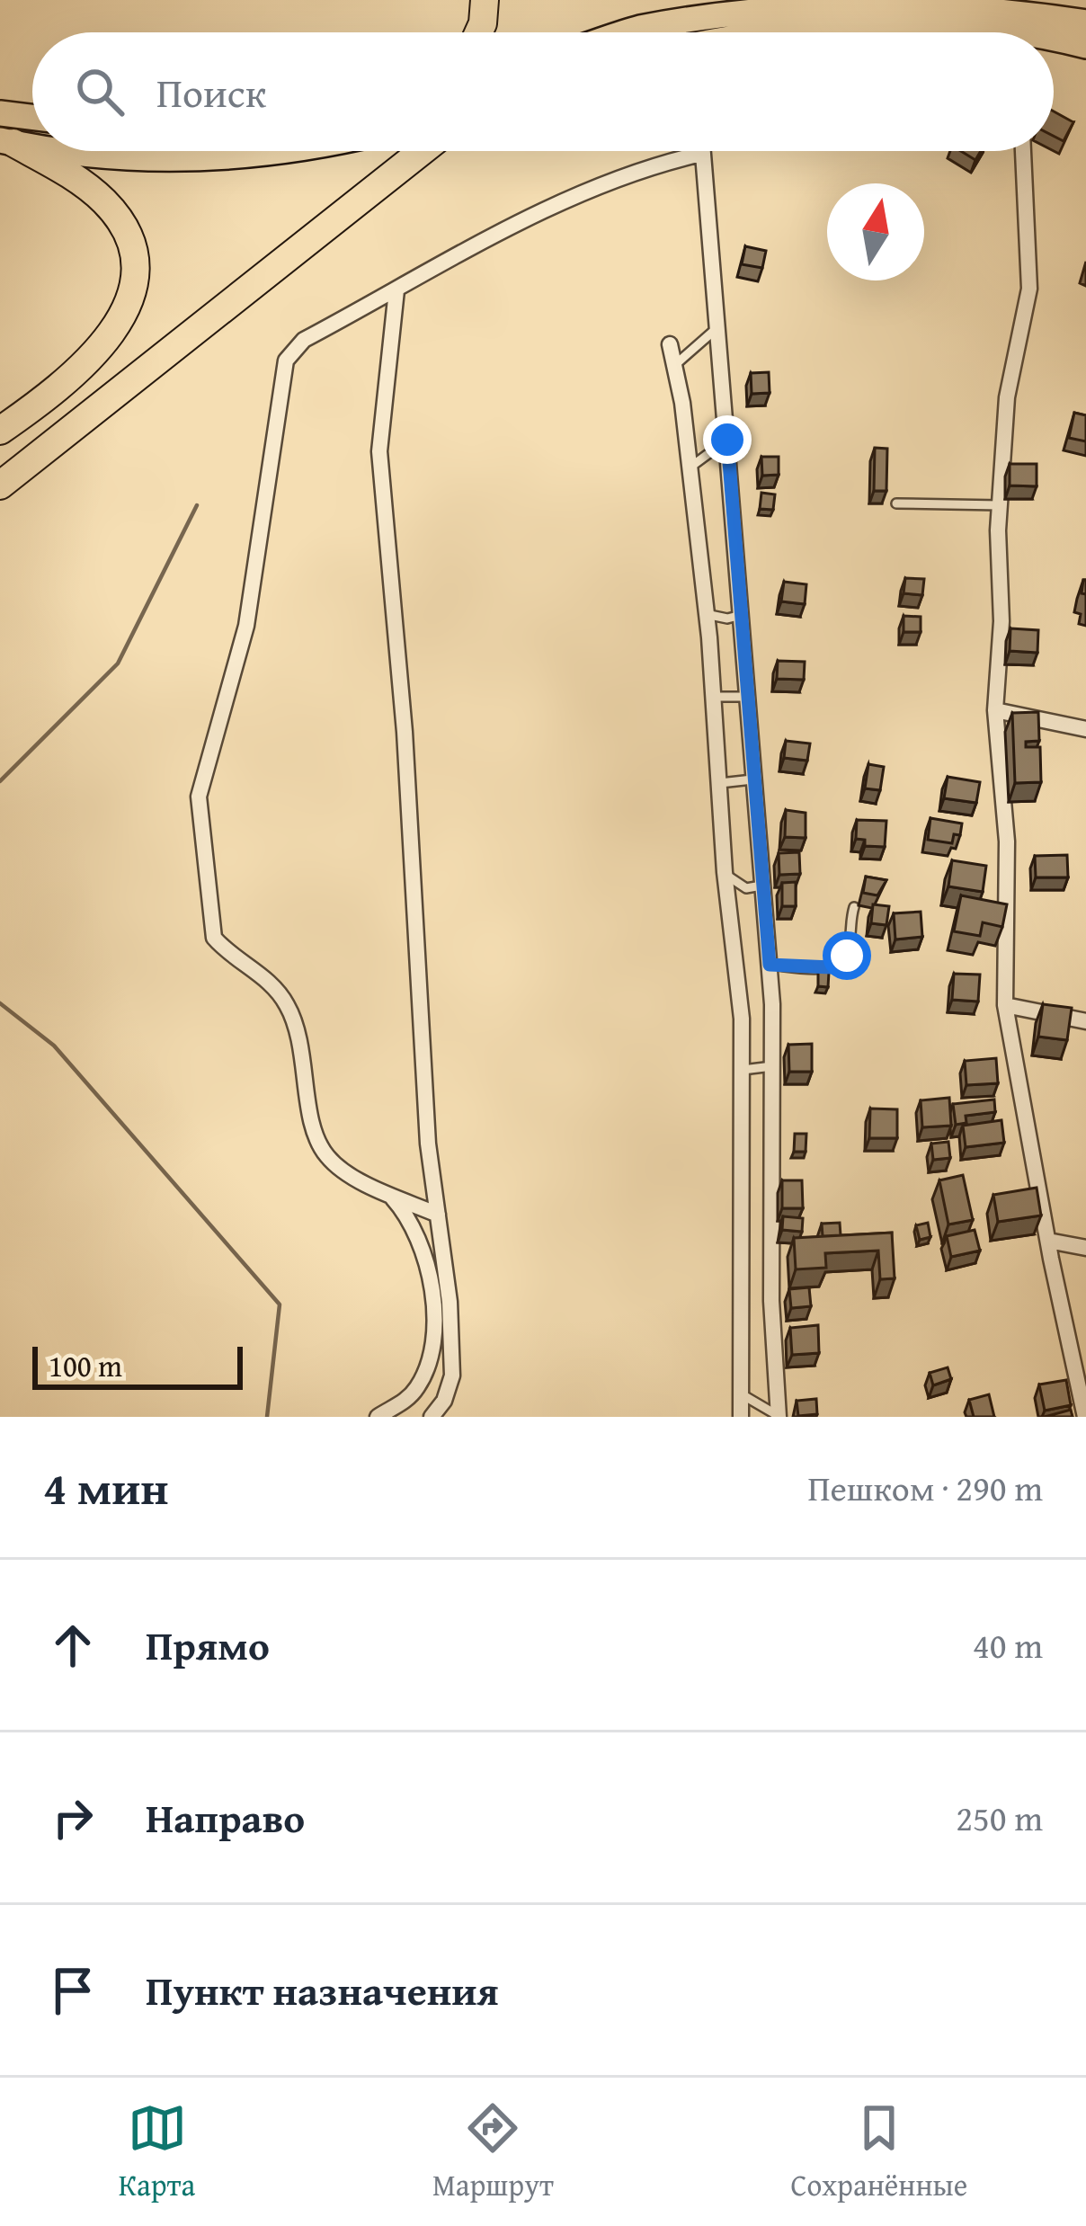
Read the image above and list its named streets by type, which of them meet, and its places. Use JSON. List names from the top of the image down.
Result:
{
  "scale_bar": "100 m",
  "north": "top",
  "page": {
    "search": "Поиск",
    "scale": "100 m",
    "heading": ["4 мин", "Пешком · 290 m"],
    "list": [
      ["Прямо", "40 m"],
      ["Направо", "250 m"],
      "Пункт назначения"
    ],
    "nav": ["Карта", "Маршрут", "Сохранённые"]
  }
}
